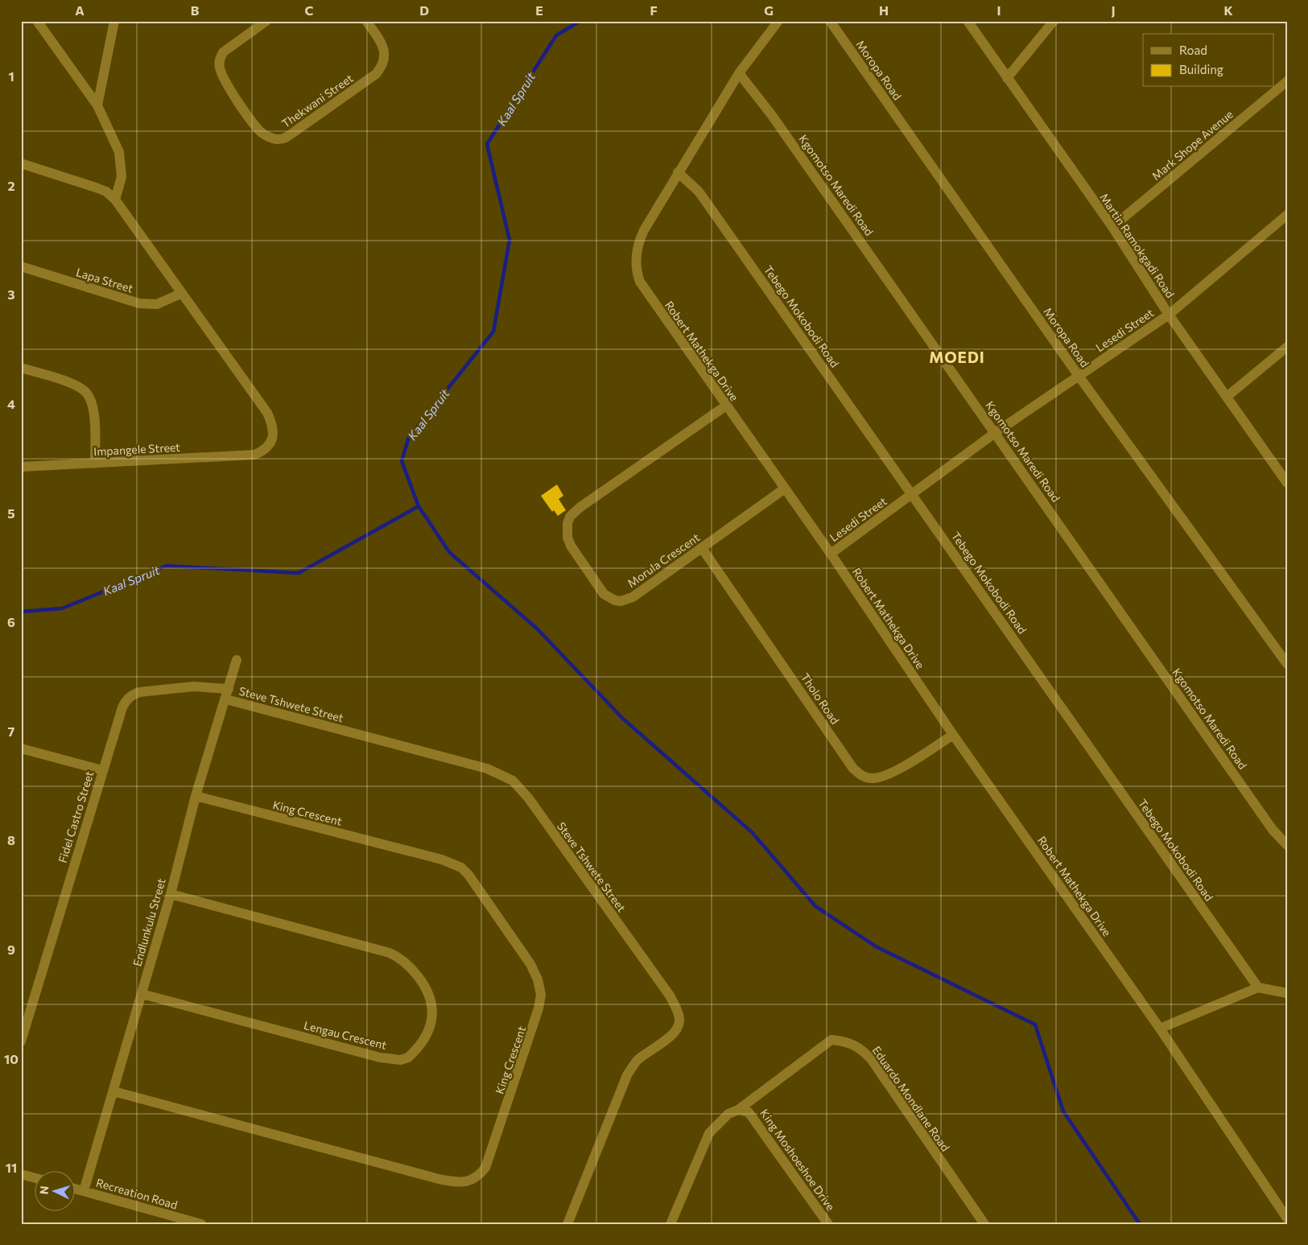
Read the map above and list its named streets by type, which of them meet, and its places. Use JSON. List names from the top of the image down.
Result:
{
  "streets": {
    "street": [
      "Moropa Road",
      "Thekwani Street",
      "Mark Shope Avenue",
      "Kgomotso Maredi Road",
      "Martin Ramokgadi Road",
      "Lapa Street",
      "Tebego Mokobodi Road",
      "Lesedi Street",
      "Robert Mathekga Drive",
      "Impangele Street",
      "Morula Crescent",
      "Tholo Road",
      "Steve Tshwete Street",
      "King Crescent",
      "Fidel Castro Street",
      "Endlunkulu Street",
      "Lengau Crescent",
      "Eduardo Mondlane Road",
      "King Moshoeshoe Drive",
      "Recreation Road"
    ]
  },
  "crossings": [
    ["Moropa Road", "Lesedi Street"],
    ["Mark Shope Avenue", "Martin Ramokgadi Road"],
    ["Kgomotso Maredi Road", "Lesedi Street"],
    ["Kgomotso Maredi Road", "Robert Mathekga Drive"],
    ["Martin Ramokgadi Road", "Lesedi Street"],
    ["Lapa Street", "Impangele Street"],
    ["Tebego Mokobodi Road", "Lesedi Street"],
    ["Tebego Mokobodi Road", "Robert Mathekga Drive"],
    ["Lesedi Street", "Robert Mathekga Drive"],
    ["Robert Mathekga Drive", "Morula Crescent"],
    ["Robert Mathekga Drive", "Tholo Road"],
    ["Morula Crescent", "Tholo Road"],
    ["Steve Tshwete Street", "Endlunkulu Street"],
    ["King Crescent", "Endlunkulu Street"],
    ["Fidel Castro Street", "Endlunkulu Street"],
    ["Endlunkulu Street", "Lengau Crescent"],
    ["Endlunkulu Street", "Recreation Road"],
    ["Eduardo Mondlane Road", "King Moshoeshoe Drive"]
  ],
  "districts": ["MOEDI"],
  "water": ["Kaal Spruit"],
  "legend": ["Road", "Building"],
  "north": "left",
  "grid": {
    "columns": [
      "A",
      "B",
      "C",
      "D",
      "E",
      "F",
      "G",
      "H",
      "I",
      "J",
      "K"
    ],
    "rows": [
      "1",
      "2",
      "3",
      "4",
      "5",
      "6",
      "7",
      "8",
      "9",
      "10",
      "11"
    ]
  }
}
